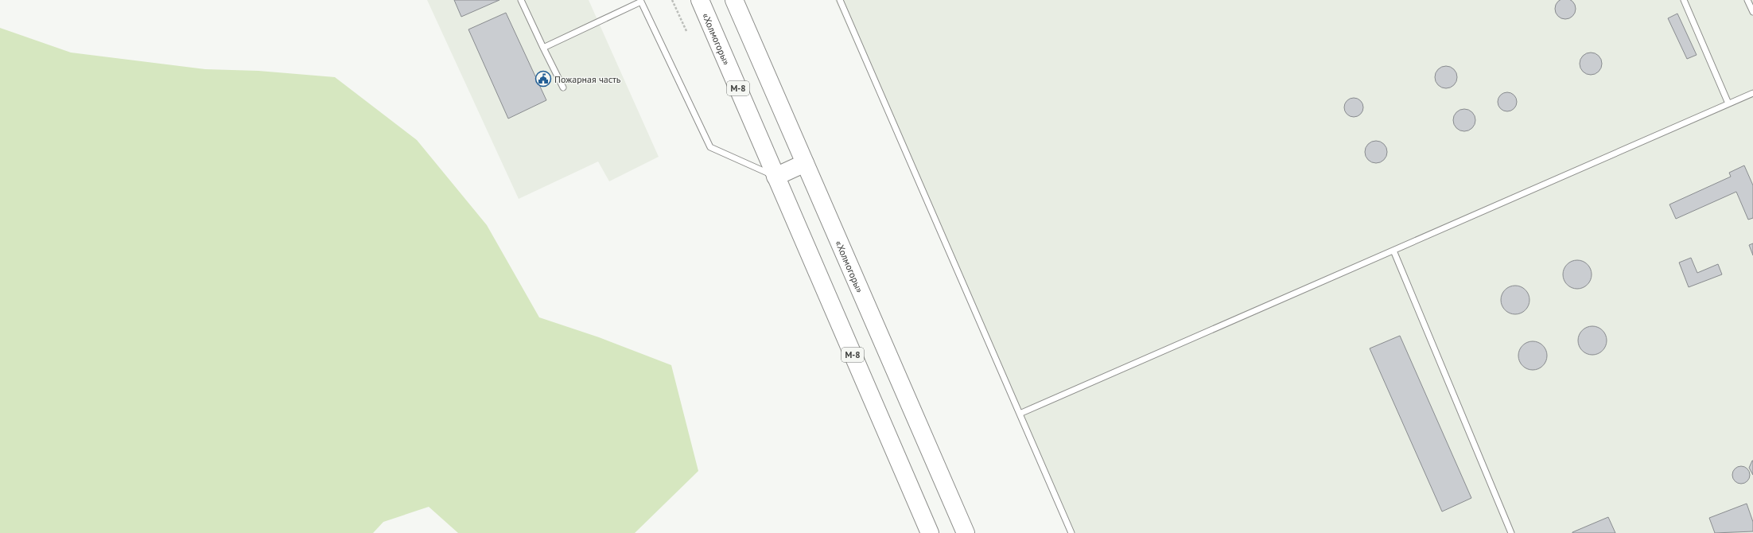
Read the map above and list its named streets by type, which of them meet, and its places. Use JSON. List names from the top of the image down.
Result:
{
  "streets": {
    "highway": ["«Холмогоры»", "М-8"]
  },
  "places": {
    "public building": ["Пожарная часть"]
  }
}
